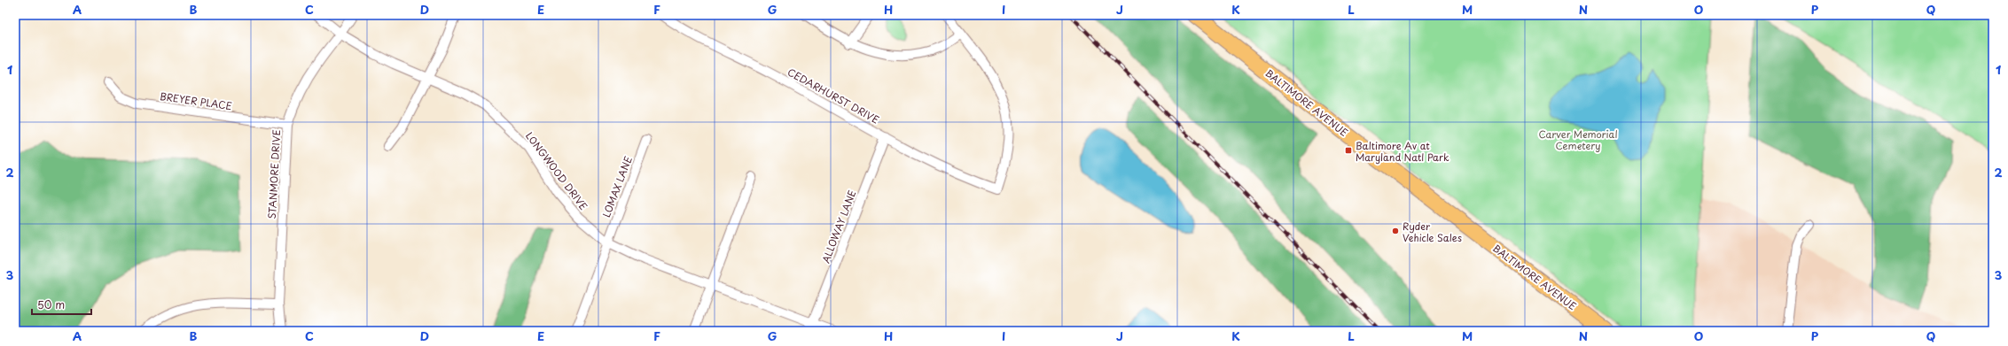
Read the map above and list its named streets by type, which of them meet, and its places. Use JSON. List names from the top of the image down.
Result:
{
  "streets": {
    "main road": ["BALTIMORE AVENUE"],
    "street": [
      "CEDARHURST DRIVE",
      "BREYER PLACE",
      "LONGWOOD DRIVE",
      "STANMORE DRIVE",
      "LOMAX LANE",
      "ALLOWAY LANE"
    ]
  },
  "crossings": [
    ["CEDARHURST DRIVE", "ALLOWAY LANE"],
    ["BREYER PLACE", "STANMORE DRIVE"],
    ["LONGWOOD DRIVE", "STANMORE DRIVE"],
    ["LONGWOOD DRIVE", "LOMAX LANE"],
    ["LONGWOOD DRIVE", "ALLOWAY LANE"]
  ],
  "parks": ["Carver Memorial Cemetery"],
  "places": {
    "transit": ["Baltimore Av at Maryland Natl Park"],
    "other": ["Ryder Vehicle Sales"]
  },
  "scale_bar": "50 m",
  "grid": {
    "columns": [
      "A",
      "B",
      "C",
      "D",
      "E",
      "F",
      "G",
      "H",
      "I",
      "J",
      "K",
      "L",
      "M",
      "N",
      "O",
      "P",
      "Q"
    ],
    "rows": ["1", "2", "3"]
  }
}
